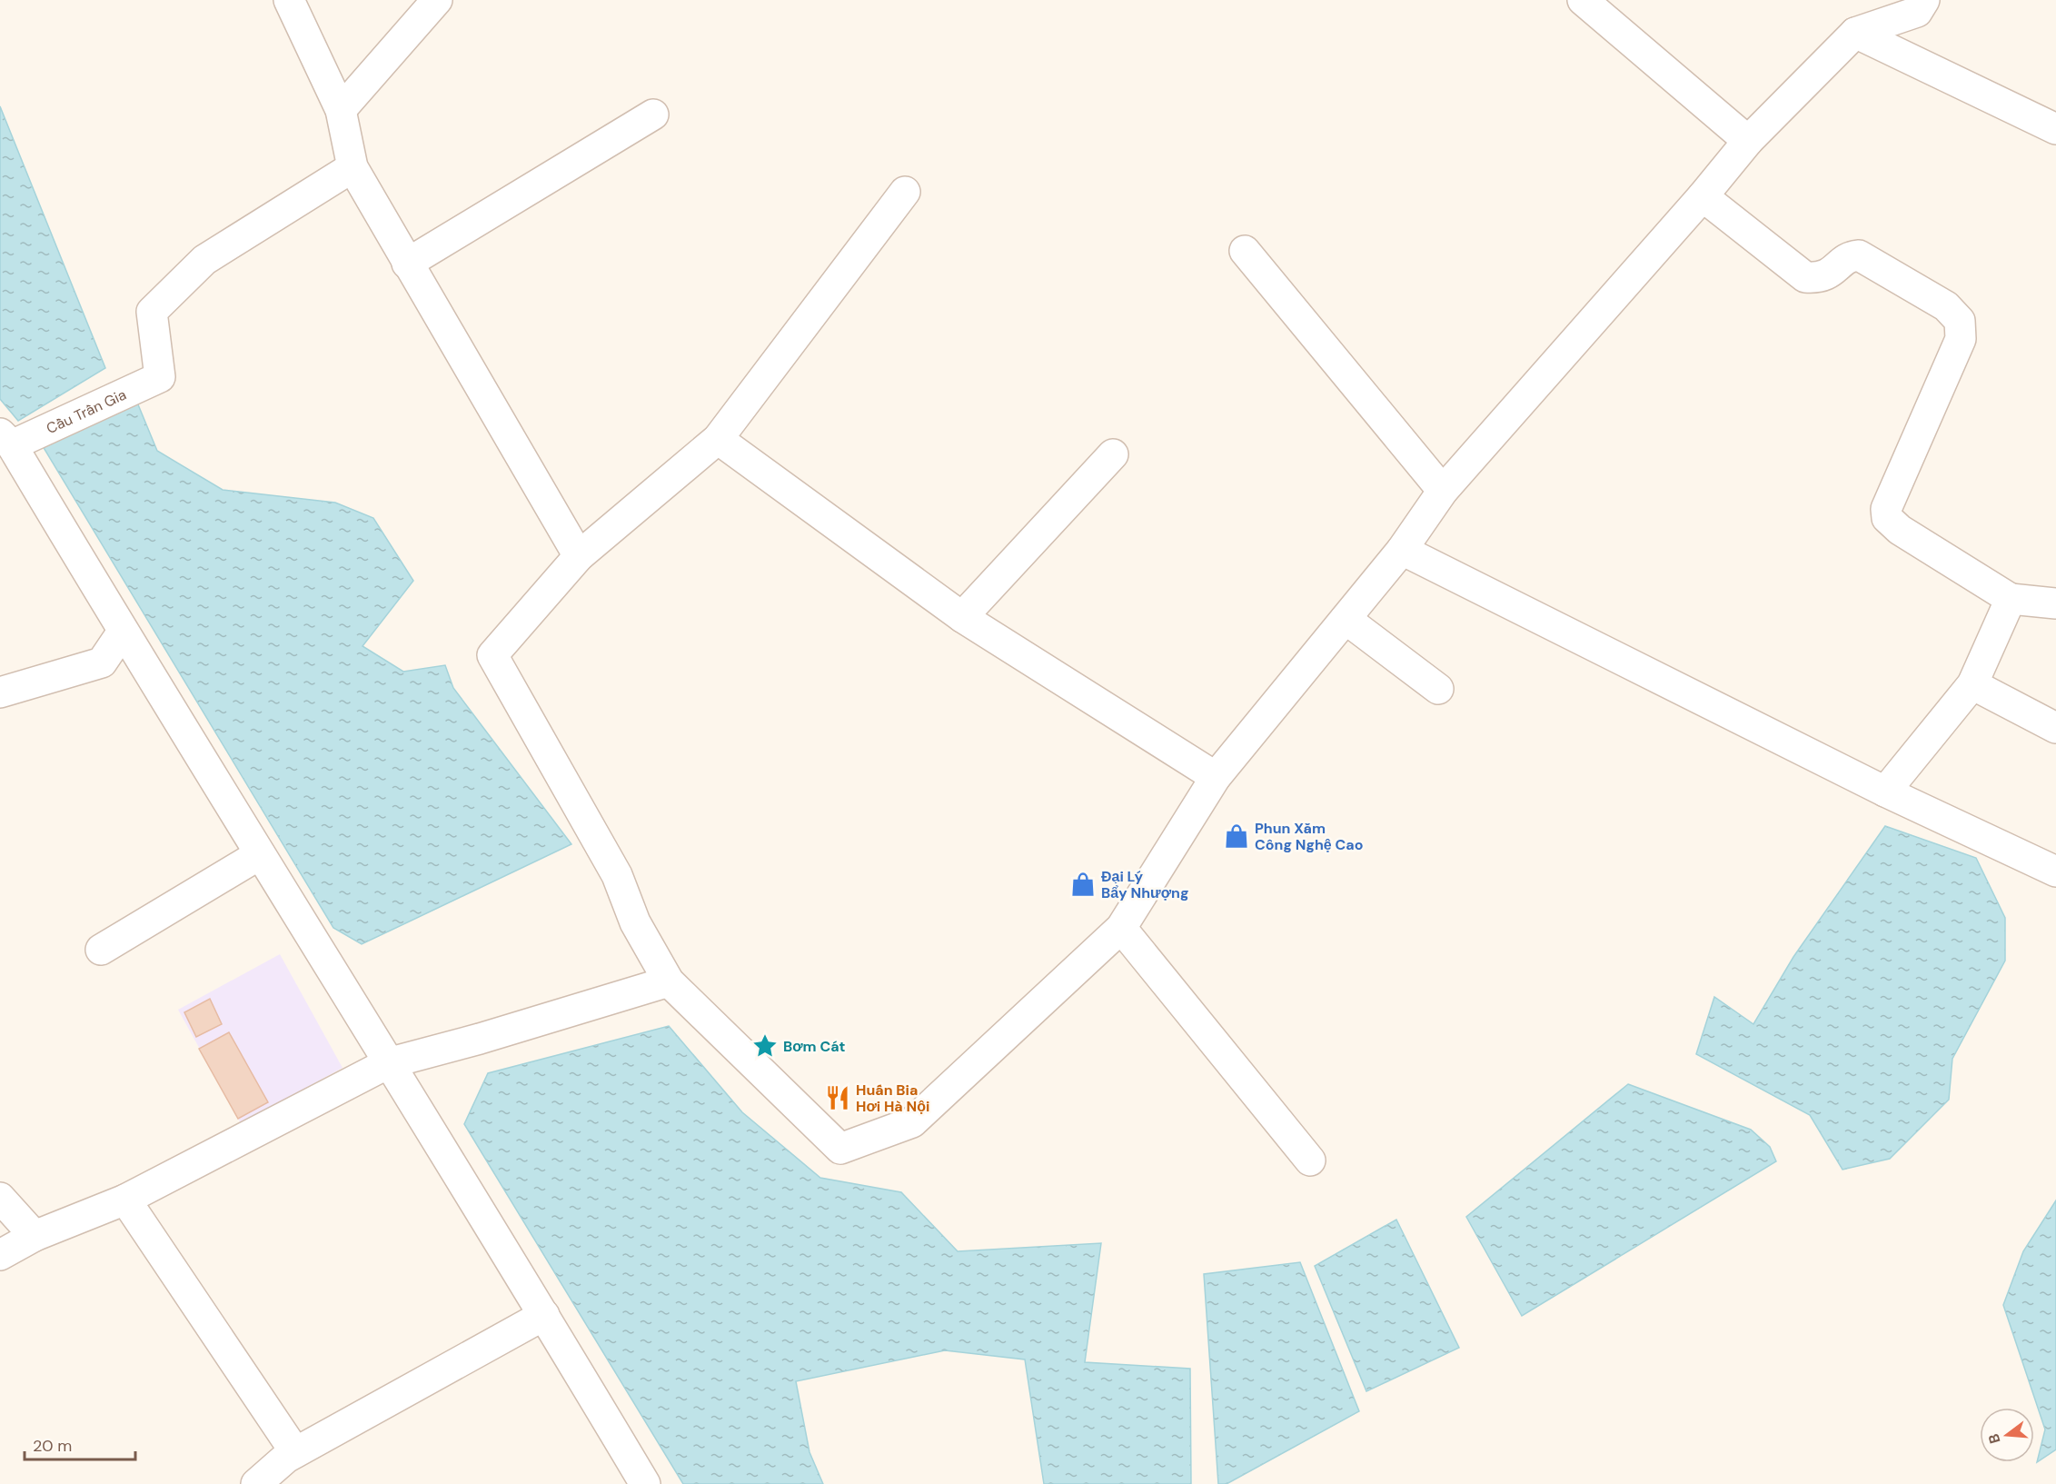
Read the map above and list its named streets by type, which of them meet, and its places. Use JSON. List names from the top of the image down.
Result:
{
  "streets": {
    "street": ["Cầu Trần Gia"]
  },
  "places": {
    "shop": ["Phun Xăm Công Nghệ Cao", "Đại Lý Bẩy Nhượng"],
    "place": ["Bơm Cát"],
    "restaurant": ["Huấn Bia Hơi Hà Nội"]
  },
  "scale_bar": "20 m",
  "north": "left"
}
